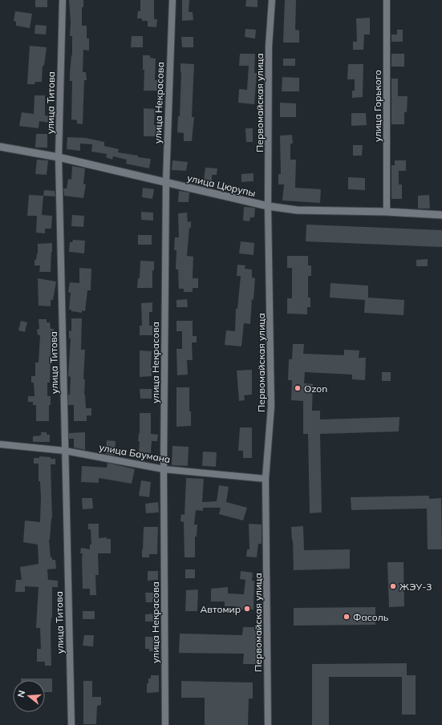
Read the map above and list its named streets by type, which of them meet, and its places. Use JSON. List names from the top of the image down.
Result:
{
  "streets": {
    "street": [
      "улица Титова",
      "улица Некрасова",
      "Первомайская улица",
      "улица Горького",
      "улица Цюрупы",
      "улица Баумана"
    ]
  },
  "crossings": [
    ["улица Титова", "улица Цюрупы"],
    ["улица Титова", "улица Баумана"],
    ["улица Некрасова", "улица Цюрупы"],
    ["улица Некрасова", "улица Баумана"],
    ["Первомайская улица", "улица Цюрупы"],
    ["Первомайская улица", "улица Баумана"],
    ["улица Горького", "улица Цюрупы"]
  ],
  "places": [
    "Ozon",
    "ЖЭУ-3",
    "Автомир",
    "Фасоль"
  ],
  "north": "left"
}
